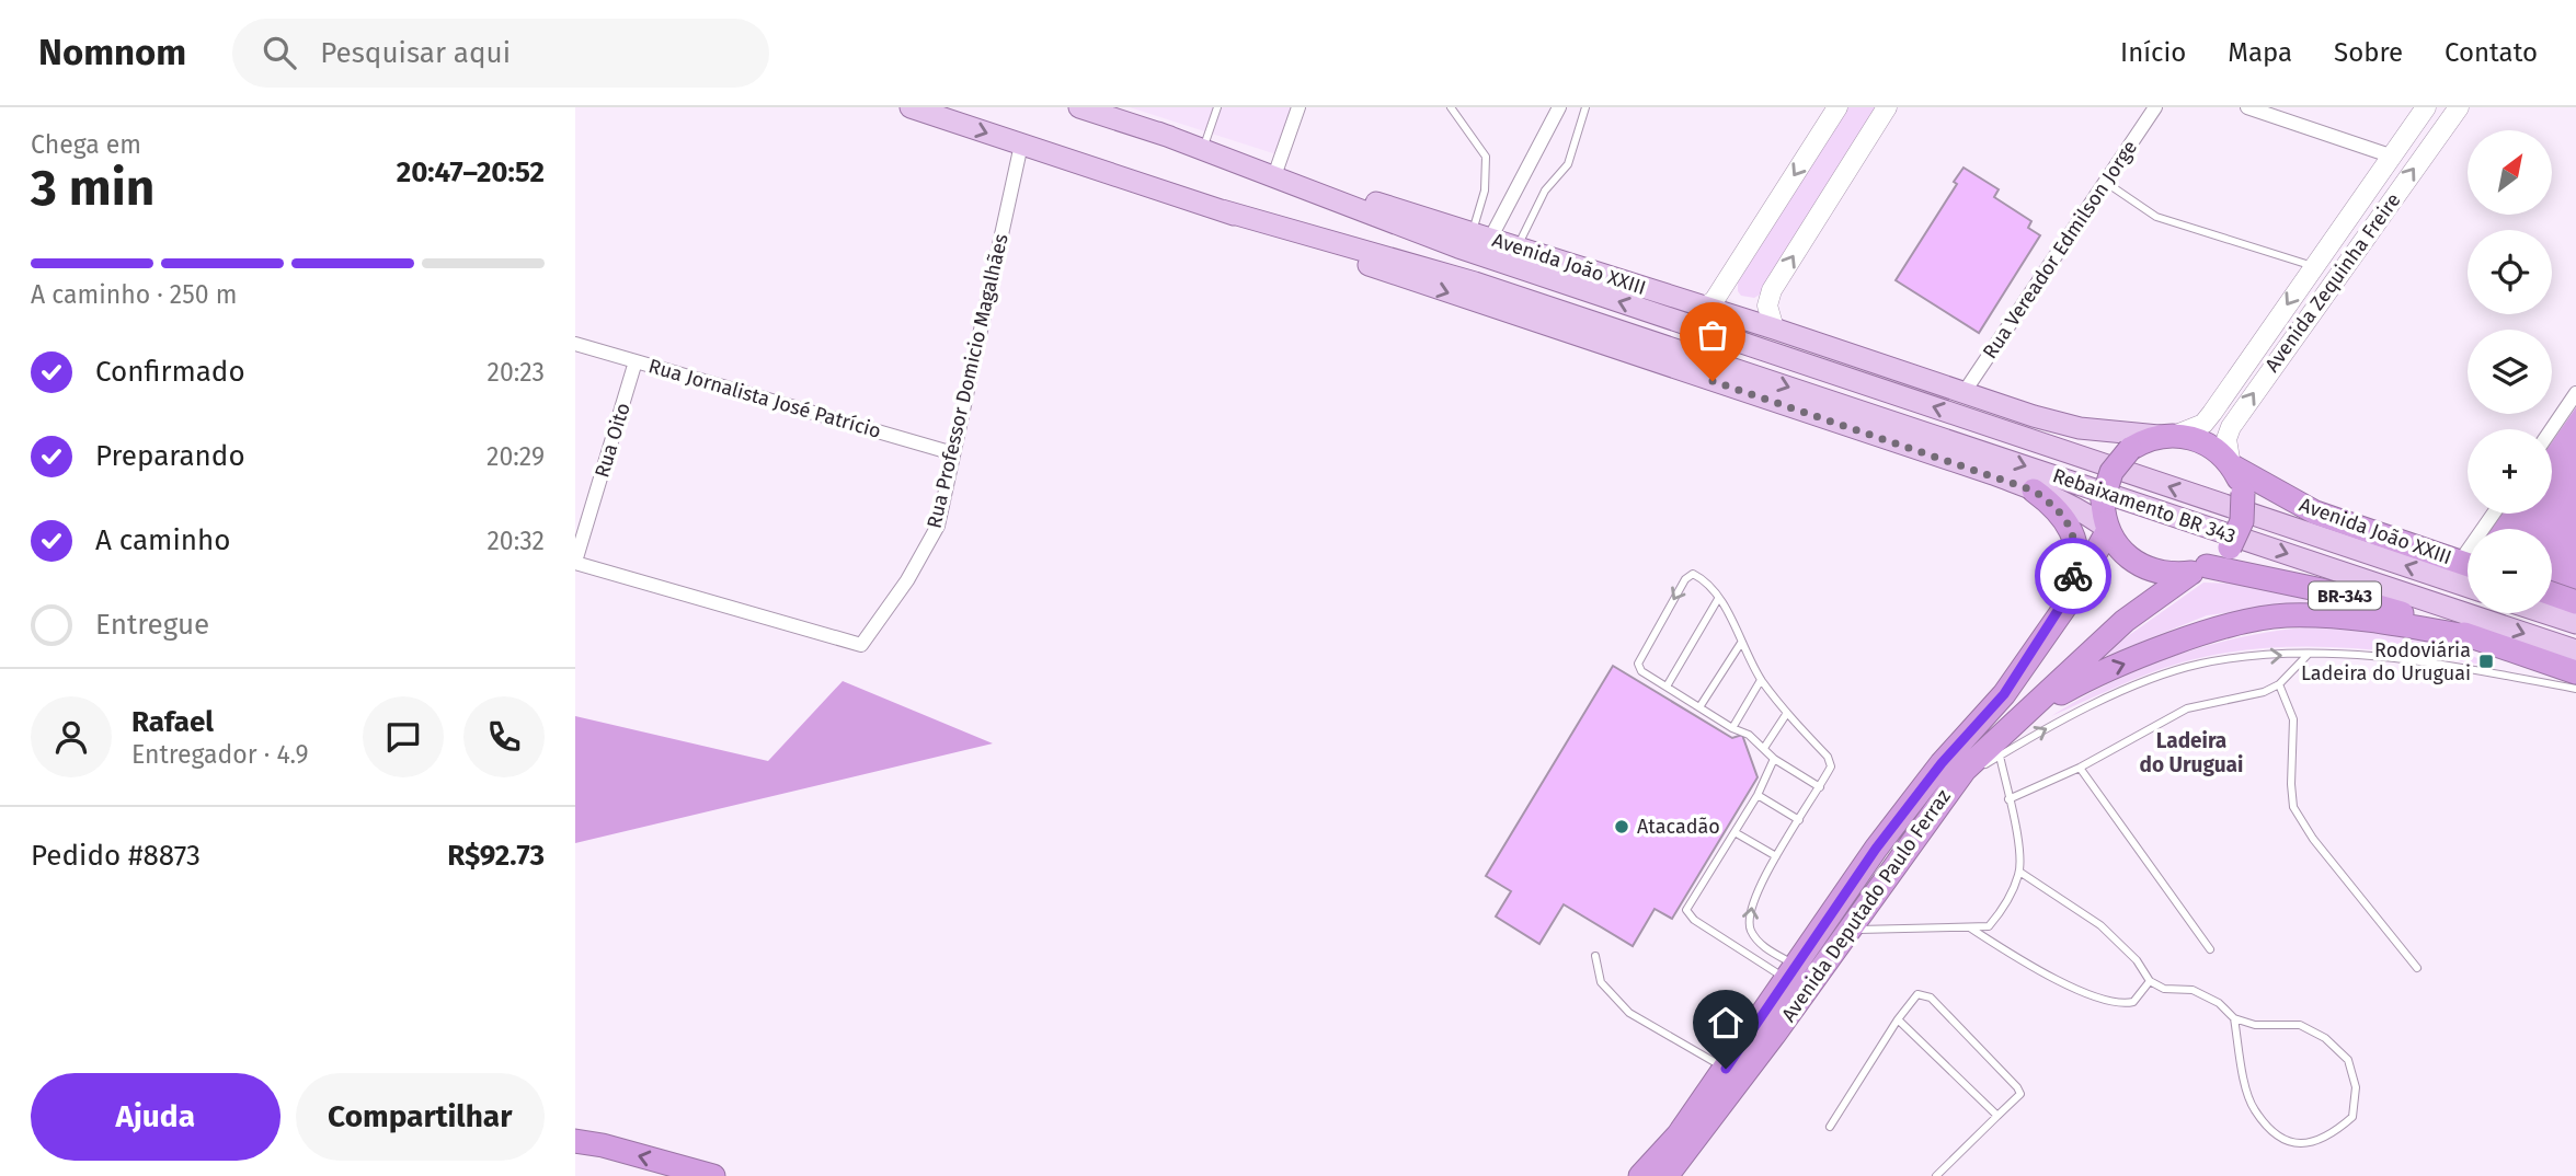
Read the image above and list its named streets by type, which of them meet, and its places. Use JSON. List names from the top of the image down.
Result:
{
  "streets": {
    "highway": ["Avenida João XXIII", "BR-343", "Avenida Deputado Paulo Ferraz"],
    "main road": ["Avenida Zequinha Freire", "Rebaixamento BR 343"],
    "street": [
      "Rua Vereador Edmilson Jorge",
      "Rua Professor Domicio Magalhães",
      "Rua Jornalista José Patrício",
      "Rua Oito"
    ]
  },
  "crossings": [
    ["Rua Vereador Edmilson Jorge", "Avenida João XXIII"],
    ["Avenida João XXIII", "Avenida Zequinha Freire"],
    ["Avenida João XXIII", "Rebaixamento BR 343"],
    ["Avenida João XXIII", "BR-343"],
    ["Avenida João XXIII", "Avenida Deputado Paulo Ferraz"],
    ["Avenida Zequinha Freire", "BR-343"],
    ["Avenida Zequinha Freire", "Avenida Deputado Paulo Ferraz"],
    ["Rua Professor Domicio Magalhães", "Rua Jornalista José Patrício"],
    ["Rua Professor Domicio Magalhães", "Rua Oito"],
    ["Rua Jornalista José Patrício", "Rua Oito"],
    ["BR-343", "Avenida Deputado Paulo Ferraz"]
  ],
  "districts": ["Ladeira do Uruguai"],
  "places": {
    "transit": ["Rodoviária Ladeira do Uruguai"],
    "other": ["Atacadão"]
  },
  "north": "top right",
  "page": {
    "header": "Nomnom",
    "search": "Pesquisar aqui",
    "nav": [
      "Início",
      "Mapa",
      "Sobre",
      "Contato"
    ],
    "heading": ["3 min", "Chega em", "20:47–20:52"],
    "panel": [
      "Rafael",
      "Entregador · 4.9",
      "Pedido #8873",
      "R$92.73"
    ],
    "map_buttons": ["+", "−"],
    "bar": "A caminho · 250 m",
    "list": [
      ["Confirmado", "20:23"],
      ["Preparando", "20:29"],
      ["A caminho", "20:32"],
      "Entregue"
    ],
    "buttons": ["Ajuda", "Compartilhar"]
  }
}
